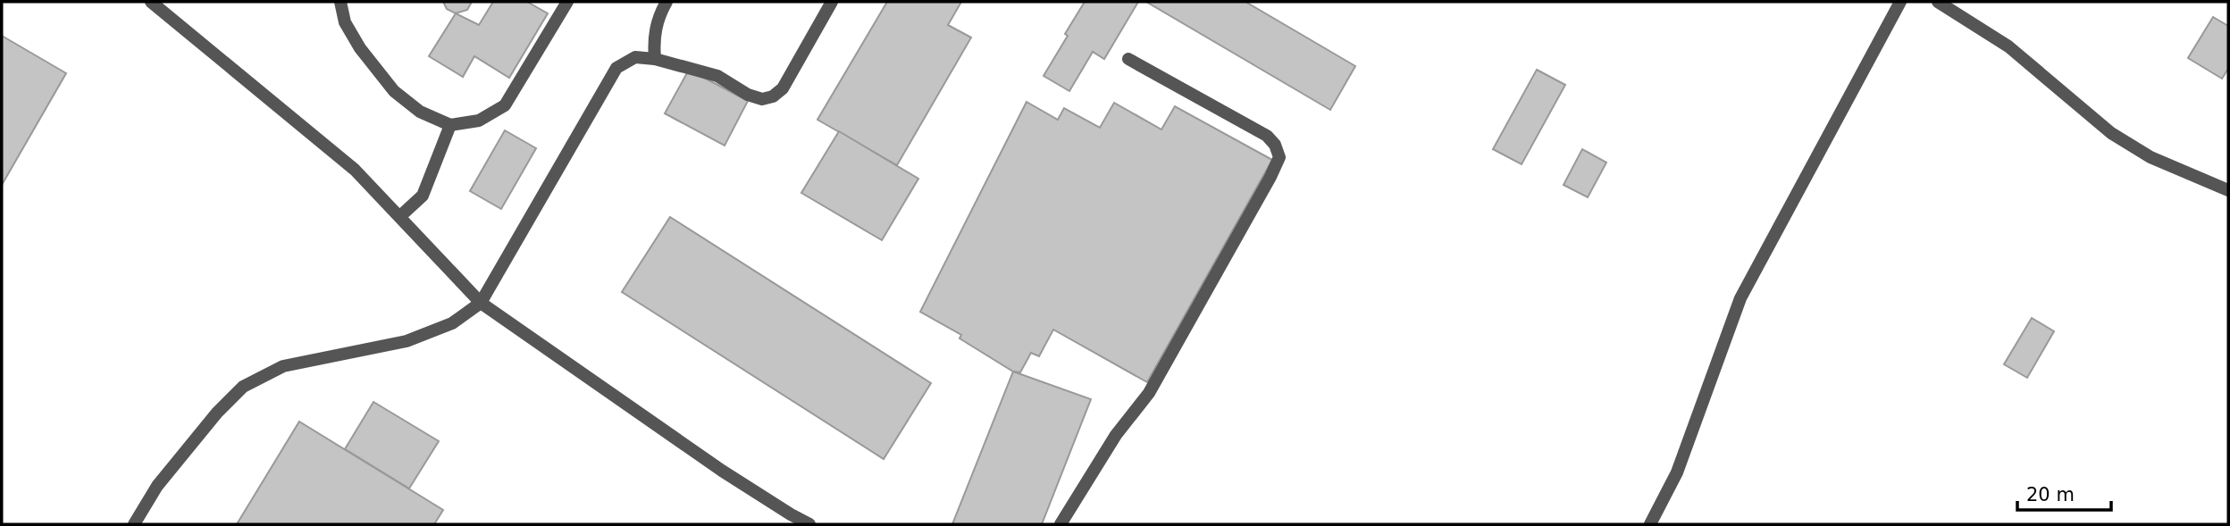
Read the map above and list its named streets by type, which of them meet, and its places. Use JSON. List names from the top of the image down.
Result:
{
  "scale_bar": "20 m"
}
